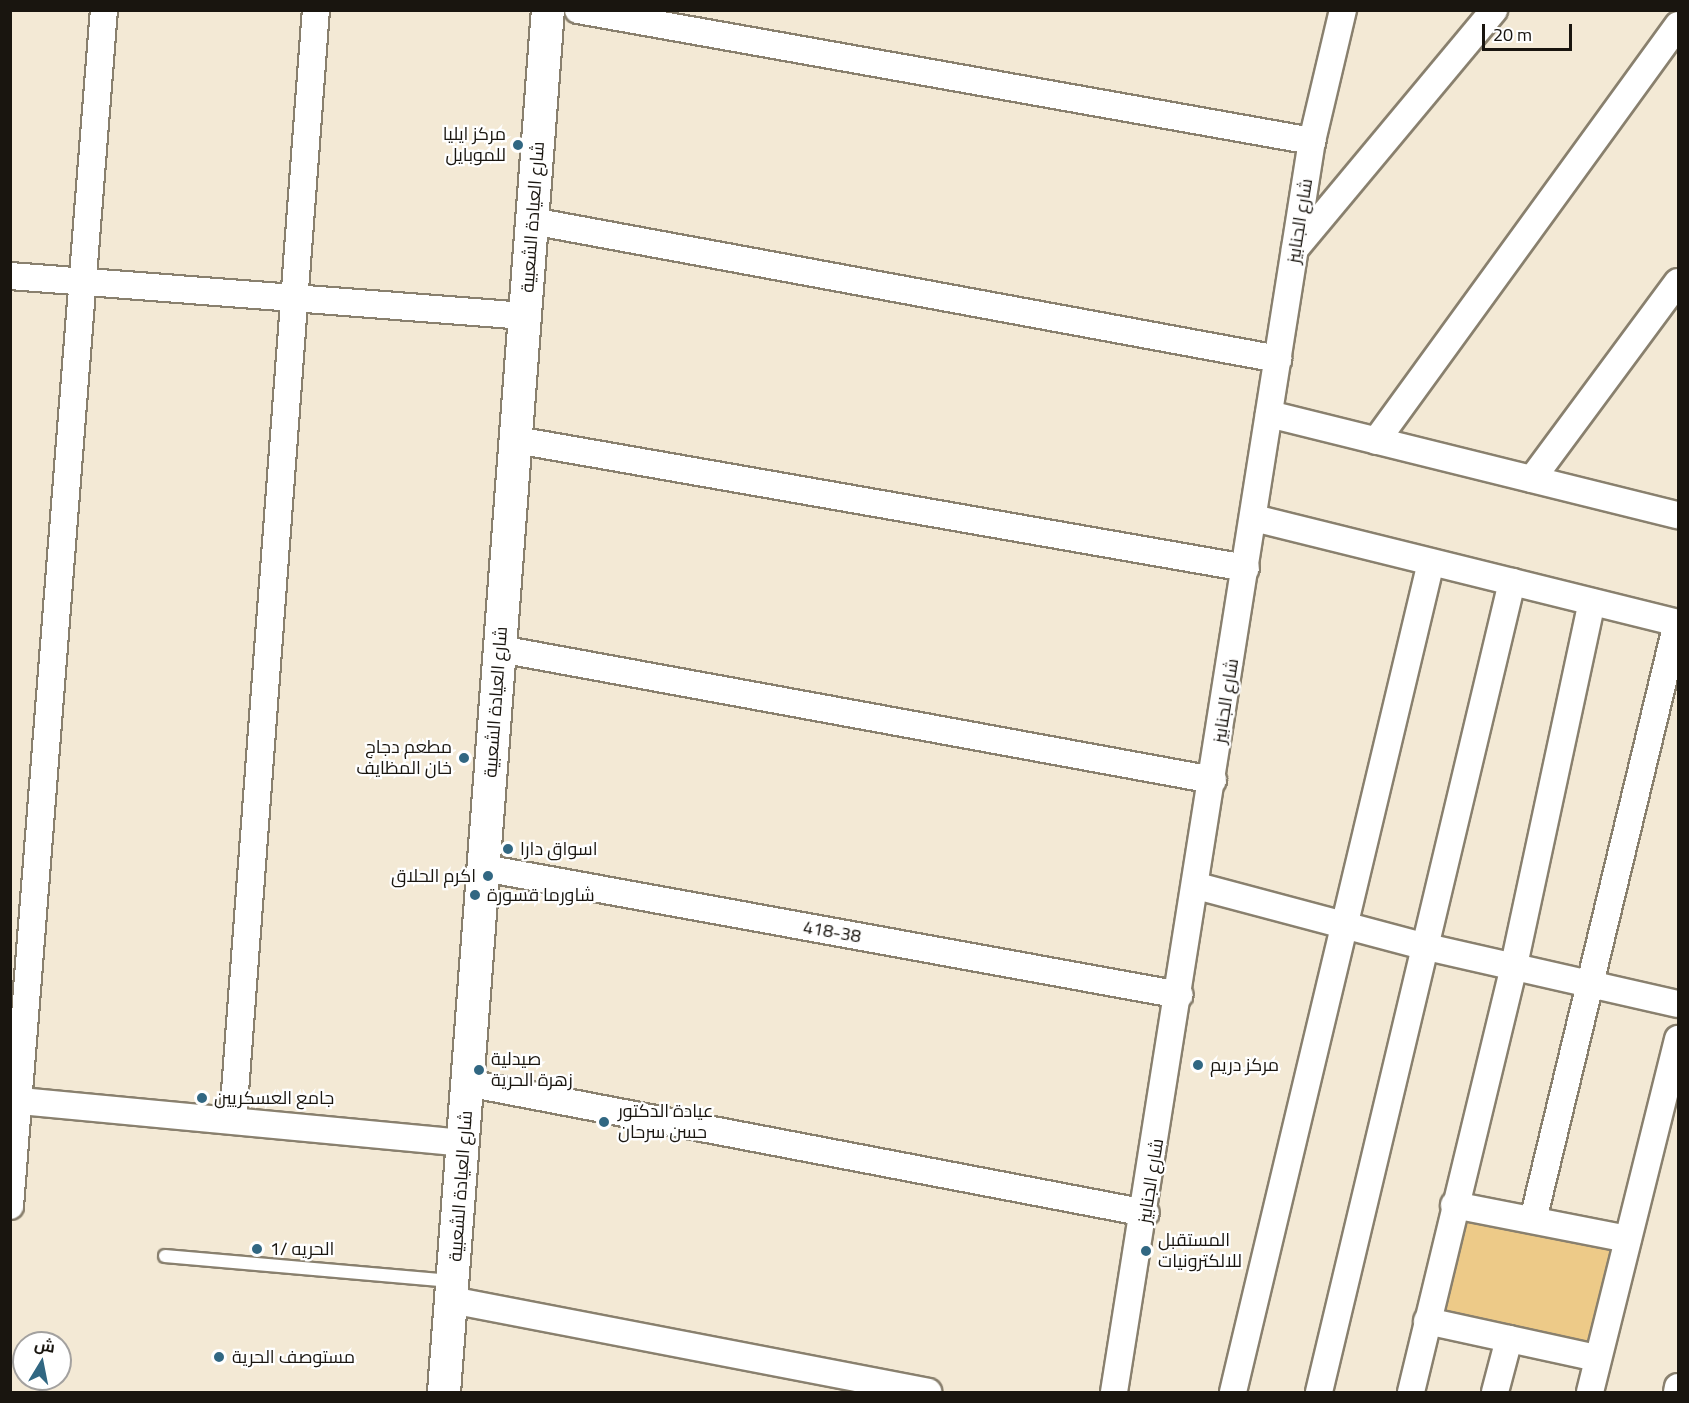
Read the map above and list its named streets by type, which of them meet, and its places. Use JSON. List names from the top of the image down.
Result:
{
  "streets": {
    "street": ["شارع العيادة الشعبية", "شارع الجنابيز", "418-38"]
  },
  "crossings": [
    ["شارع العيادة الشعبية", "418-38"],
    ["شارع الجنابيز", "418-38"]
  ],
  "places": [
    "مركز ايليا للموبايل",
    "مطعم دجاج خان المظايف",
    "اسواق دارا",
    "اكرم الحلاق",
    "شاورما قسورة",
    "مركز دريم",
    "صيدلية زهرة الحرية",
    "جامع العسكريين",
    "عيادة الدكتور حسن سرحان",
    "الحريه /1",
    "المستقبل للالكترونيات",
    "مستوصف الحرية"
  ],
  "scale_bar": "20 m",
  "north": "top"
}
